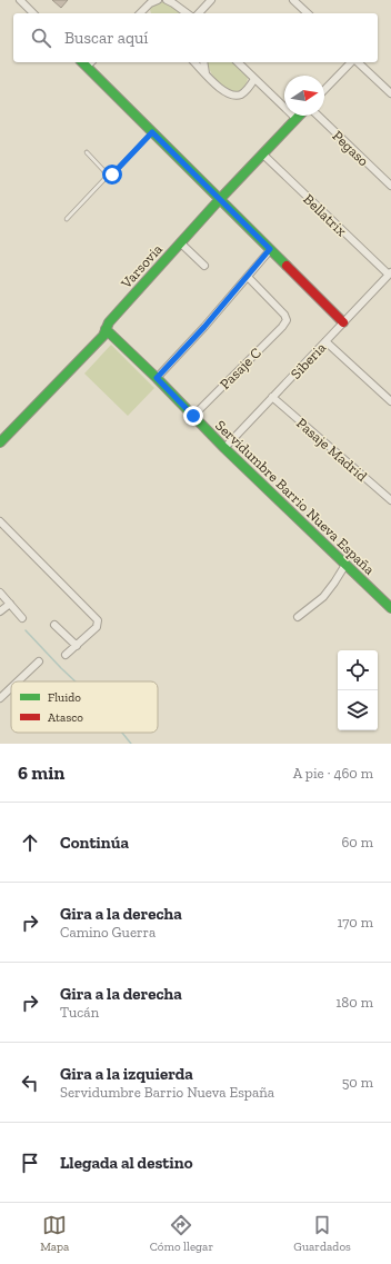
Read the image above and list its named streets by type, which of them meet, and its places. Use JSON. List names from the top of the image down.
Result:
{
  "streets": {
    "street": [
      "Pegaso",
      "Bellatrix",
      "Varsovia",
      "Siberia",
      "Pasaje C",
      "Pasaje Madrid",
      "Servidumbre Barrio Nueva España"
    ]
  },
  "crossings": [
    ["Bellatrix", "Varsovia"],
    ["Bellatrix", "Siberia"],
    ["Varsovia", "Servidumbre Barrio Nueva España"],
    ["Siberia", "Pasaje Madrid"],
    ["Siberia", "Servidumbre Barrio Nueva España"],
    ["Pasaje C", "Servidumbre Barrio Nueva España"]
  ],
  "legend": ["Fluido", "Atasco"],
  "north": "right",
  "page": {
    "search": "Buscar aquí",
    "heading": ["6 min", "A pie · 460 m"],
    "list": [
      ["Continúa", "60 m"],
      ["Gira a la derecha", "Camino Guerra", "170 m"],
      ["Gira a la derecha", "Tucán", "180 m"],
      ["Gira a la izquierda", "Servidumbre Barrio Nueva España", "50 m"],
      "Llegada al destino"
    ],
    "nav": ["Mapa", "Cómo llegar", "Guardados"]
  }
}
